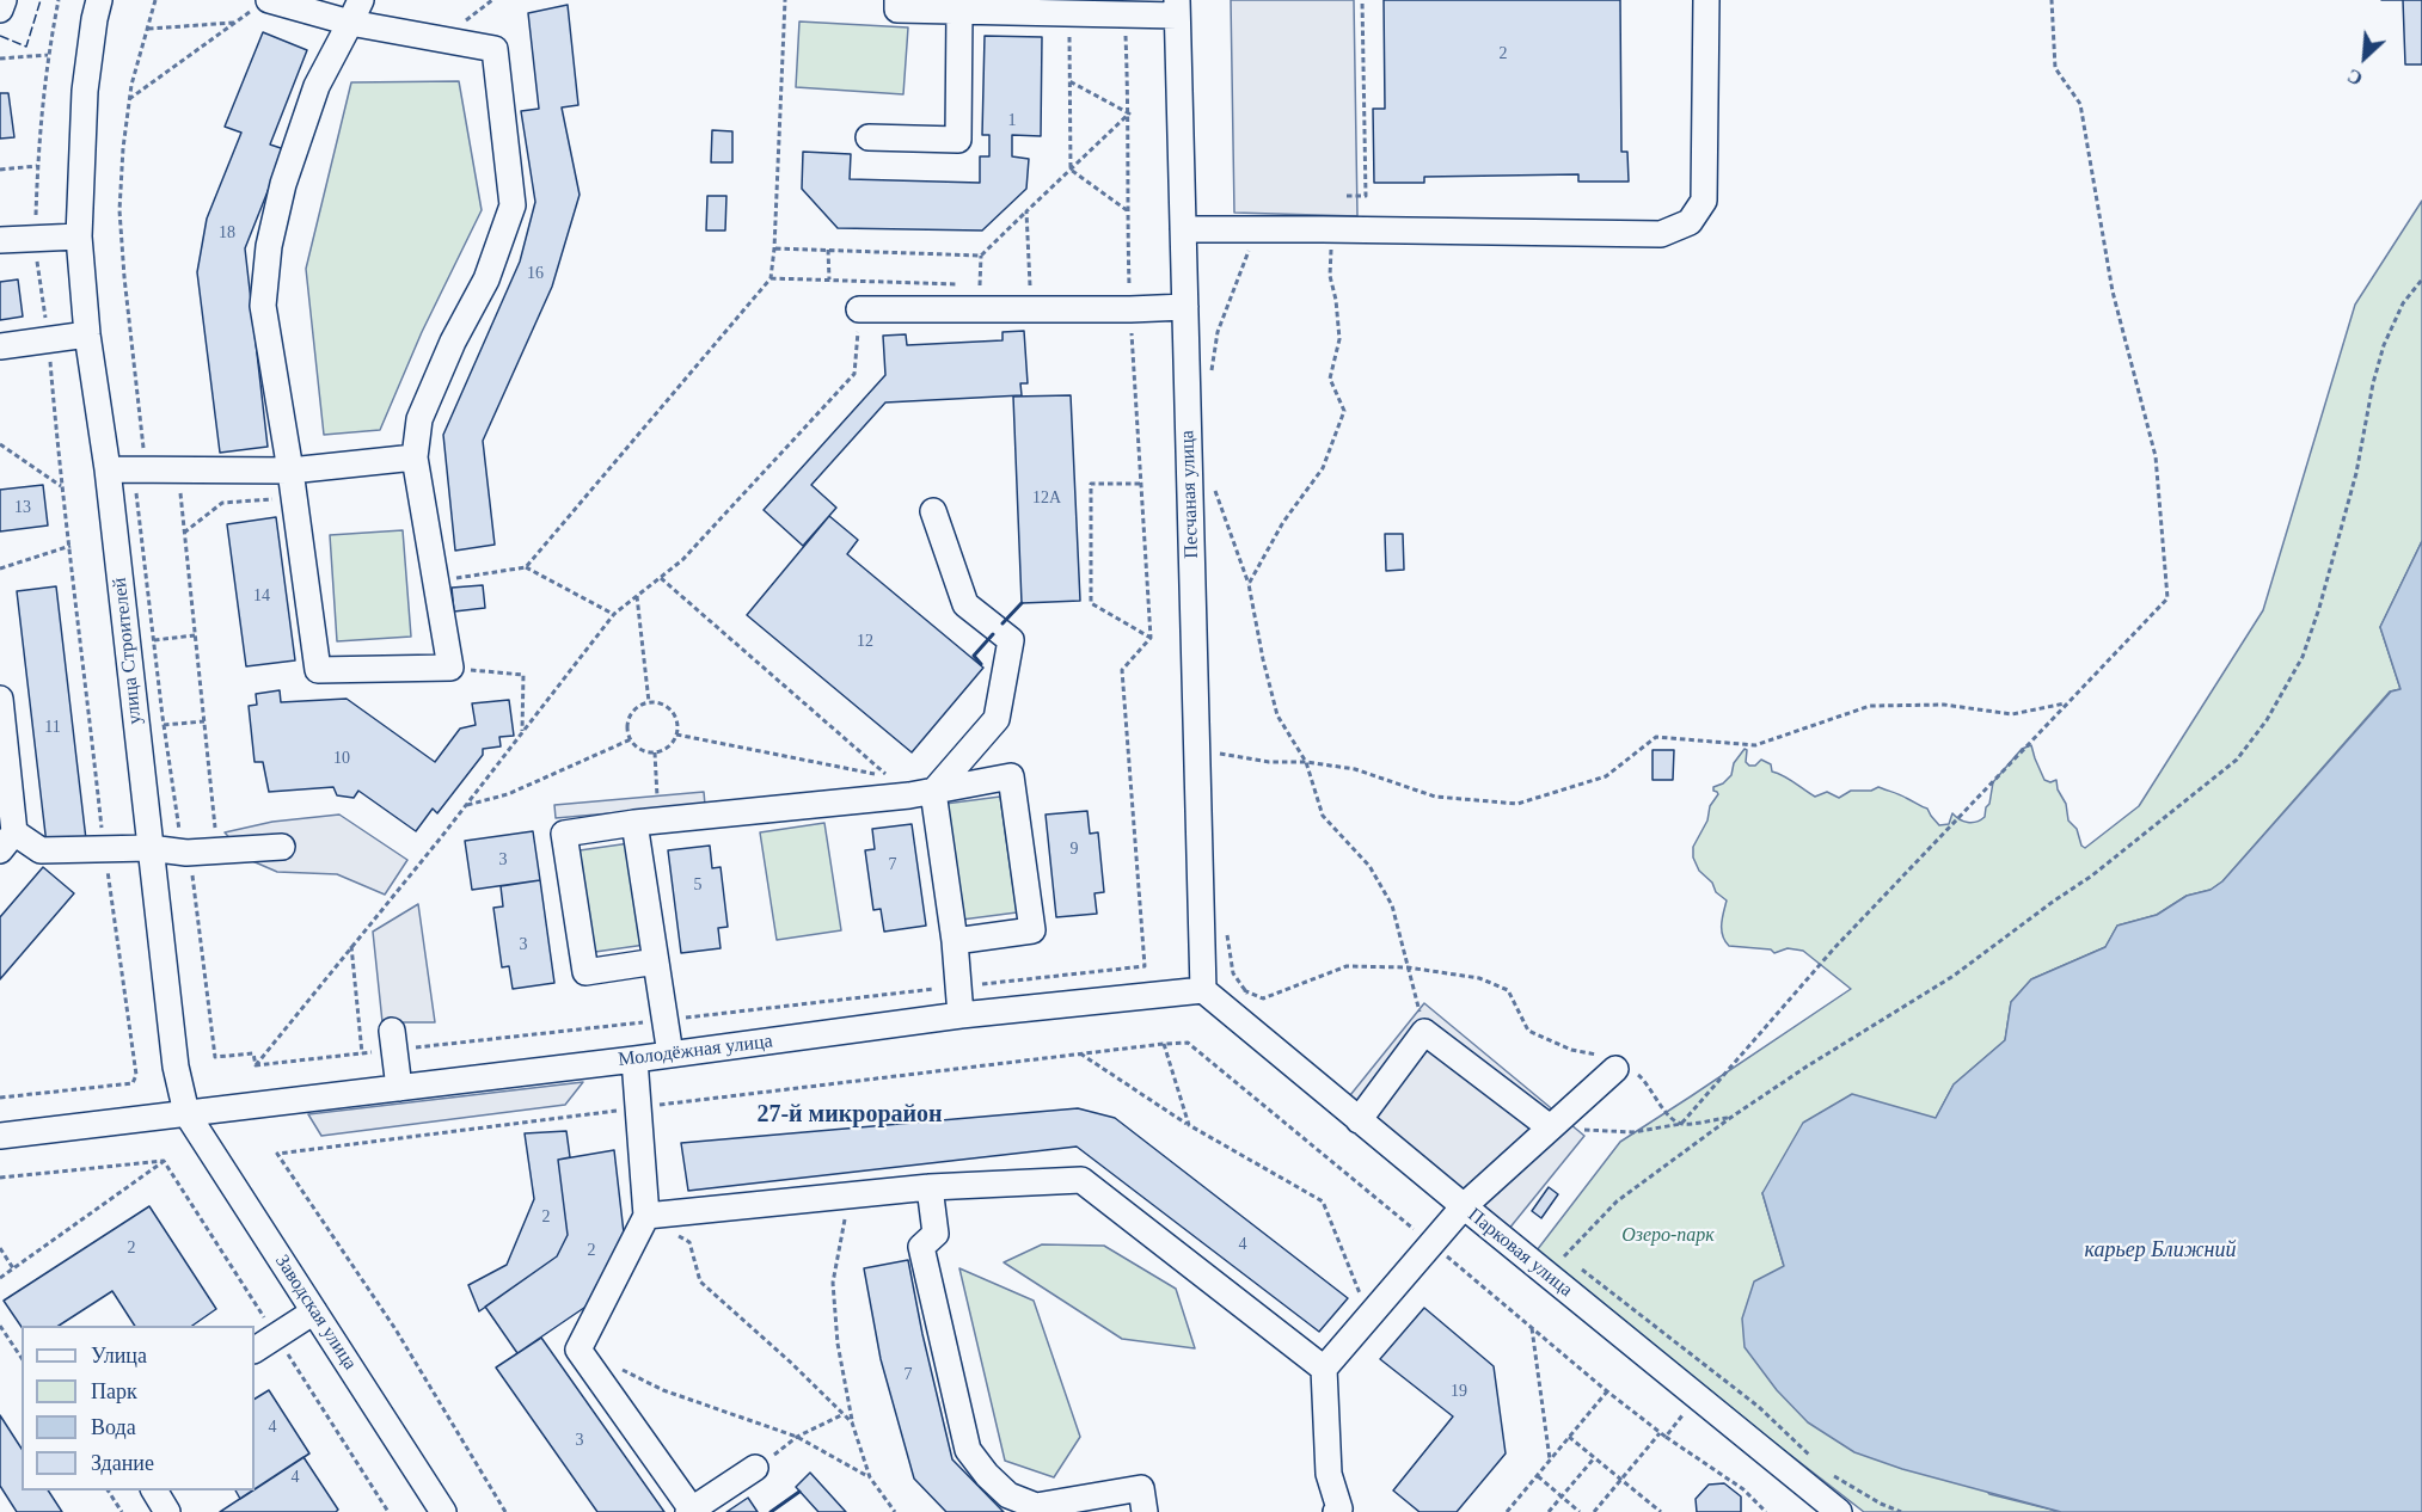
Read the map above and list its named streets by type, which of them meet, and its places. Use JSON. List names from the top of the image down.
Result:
{
  "streets": {
    "street": [
      "Песчаная улица",
      "улица Строителей",
      "Молодёжная улица",
      "Парковая улица",
      "Заводская улица"
    ]
  },
  "crossings": [
    ["Песчаная улица", "Молодёжная улица"],
    ["Песчаная улица", "Парковая улица"],
    ["улица Строителей", "Молодёжная улица"],
    ["улица Строителей", "Заводская улица"],
    ["Молодёжная улица", "Парковая улица"],
    ["Молодёжная улица", "Заводская улица"]
  ],
  "districts": ["27-й микрорайон"],
  "water": ["карьер Ближний"],
  "parks": ["Озеро-парк"],
  "house_numbers": [
    "2",
    "1",
    "18",
    "16",
    "12А",
    "13",
    "14",
    "12",
    "11",
    "10",
    "9",
    "3",
    "7",
    "5",
    "3",
    "2",
    "4",
    "2",
    "2",
    "7",
    "19",
    "4",
    "3",
    "4"
  ],
  "legend": [
    "Улица",
    "Парк",
    "Вода",
    "Здание"
  ],
  "north": "bottom left"
}
